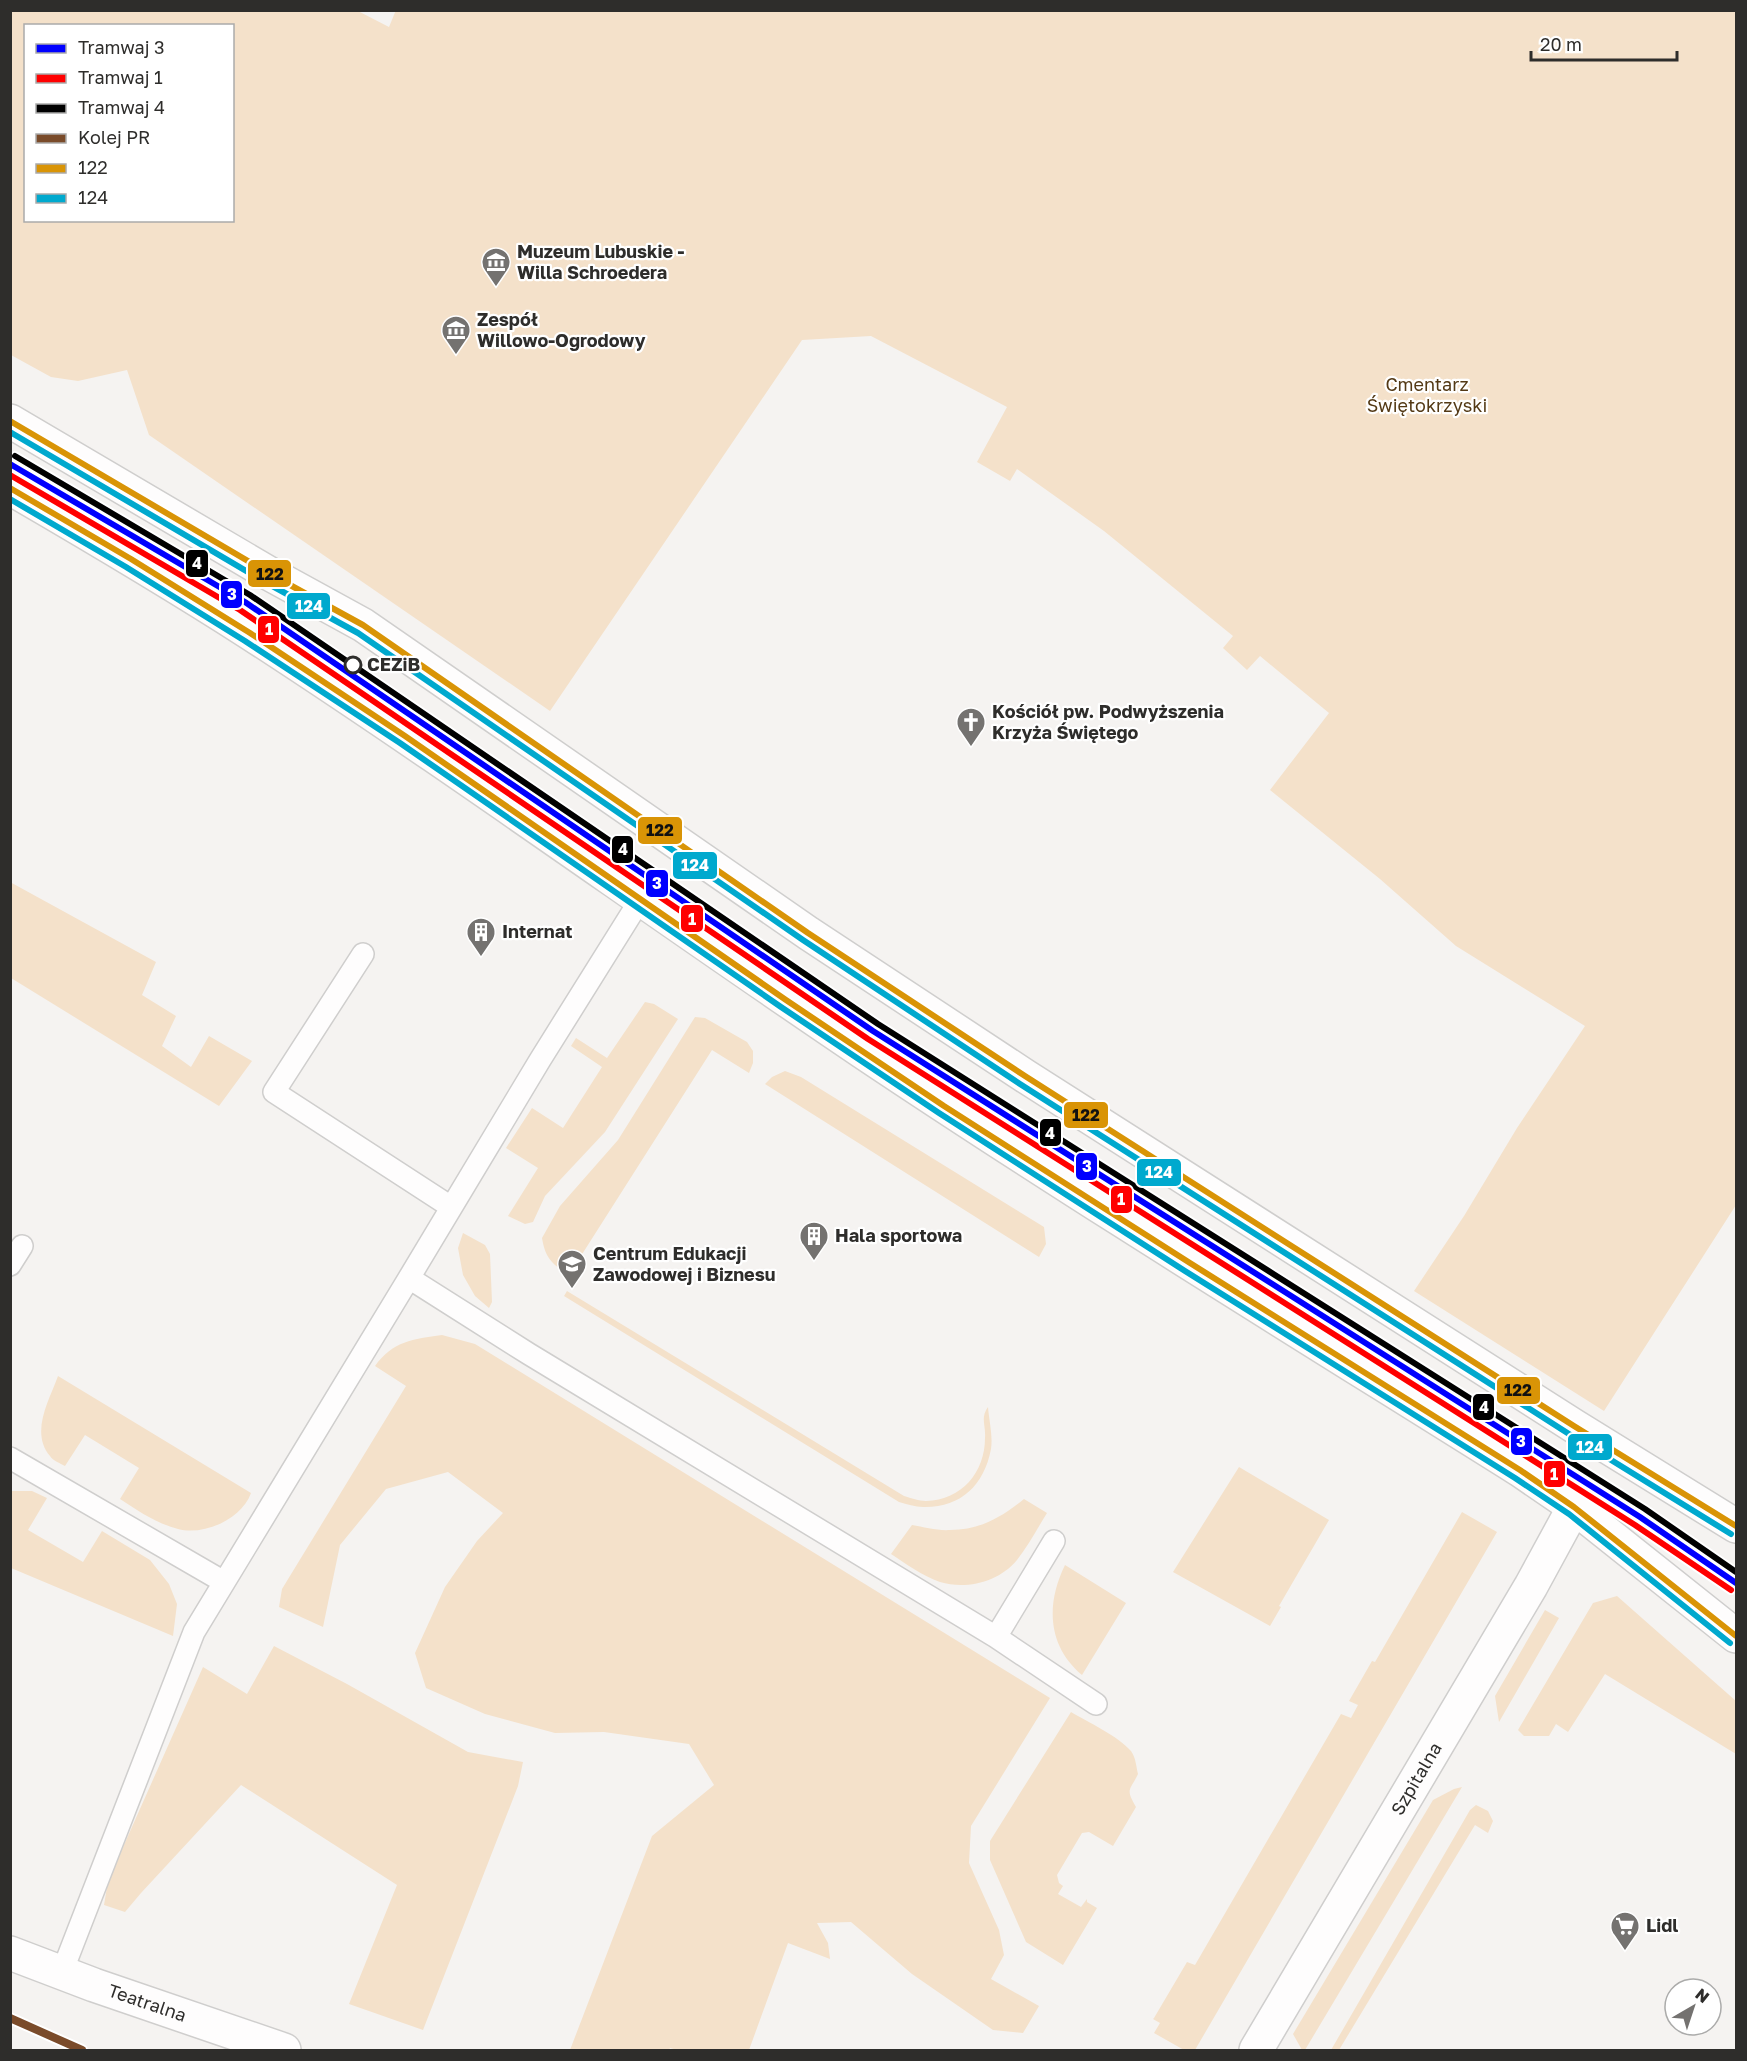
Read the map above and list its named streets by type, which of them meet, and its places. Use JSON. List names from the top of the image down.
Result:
{
  "streets": {
    "main road": ["Szpitalna", "Teatralna"]
  },
  "parks": ["Cmentarz Świętokrzyski"],
  "places": {
    "museum": ["Muzeum Lubuskie - Willa Schroedera", "Zespół Willowo-Ogrodowy"],
    "other": ["CEZiB"],
    "church": ["Kościół pw. Podwyższenia Krzyża Świętego"],
    "building": ["Internat", "Hala sportowa"],
    "school or university": ["Centrum Edukacji Zawodowej i Biznesu"],
    "supermarket": ["Lidl"]
  },
  "lines": [
    "transit line 122",
    "transit line 124",
    "tram line 4",
    "tram line 3",
    "tram line 1",
    "rail line PR"
  ],
  "legend": [
    "Tramwaj 3",
    "Tramwaj 1",
    "Tramwaj 4",
    "Kolej PR",
    "122",
    "124"
  ],
  "scale_bar": "20 m",
  "north": "top right"
}
